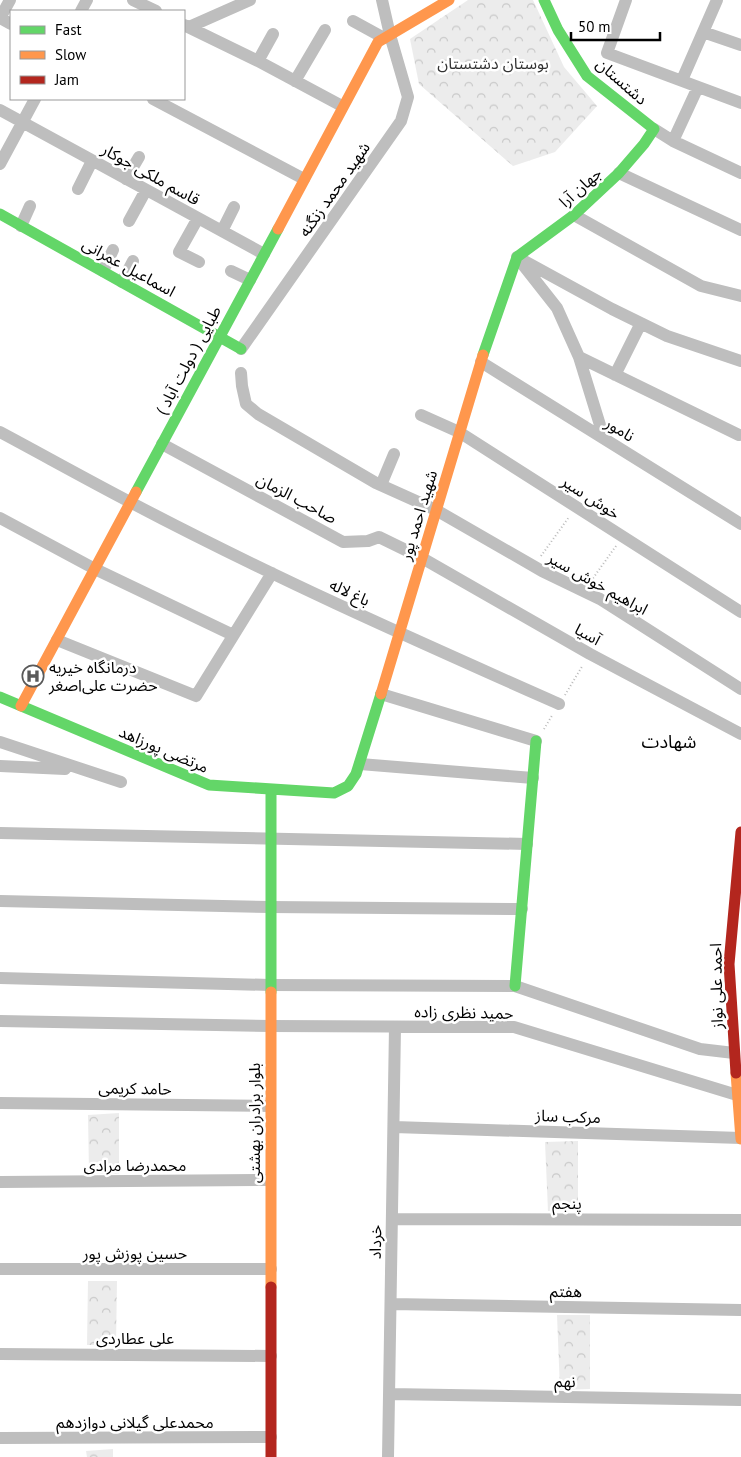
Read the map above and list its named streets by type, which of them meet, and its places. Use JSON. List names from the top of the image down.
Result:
{
  "streets": {
    "street": [
      "دشتستان",
      "قاسم ملکی جوکار",
      "جهان آرا",
      "شهید محمد زنگنه",
      "اسماعیل عمرانی",
      "طبایی ( دولت آباد )",
      "نامور",
      "خوش سیر",
      "صاحب الزمان",
      "شهید احمد پور",
      "ابراهیم خوش سیر",
      "باغ لاله",
      "آسیا",
      "مرتضی پورزاهد",
      "احمد علی نواز",
      "حمید نظری زاده",
      "حامد کریمی",
      "مرکب ساز",
      "بلوار برادران بهشتی",
      "محمدرضا مرادی",
      "پنجم",
      "خرداد",
      "حسین پوزش پور",
      "هفتم",
      "علی عطاردی",
      "نهم",
      "محمدعلی گیلانی دوازدهم"
    ]
  },
  "crossings": [
    ["دشتستان", "جهان آرا"],
    ["قاسم ملکی جوکار", "طبایی ( دولت آباد )"],
    ["جهان آرا", "شهید احمد پور"],
    ["شهید محمد زنگنه", "اسماعیل عمرانی"],
    ["شهید محمد زنگنه", "طبایی ( دولت آباد )"],
    ["اسماعیل عمرانی", "طبایی ( دولت آباد )"],
    ["طبایی ( دولت آباد )", "صاحب الزمان"],
    ["طبایی ( دولت آباد )", "باغ لاله"],
    ["طبایی ( دولت آباد )", "مرتضی پورزاهد"],
    ["نامور", "شهید احمد پور"],
    ["خوش سیر", "شهید احمد پور"],
    ["صاحب الزمان", "شهید احمد پور"],
    ["صاحب الزمان", "آسیا"],
    ["شهید احمد پور", "ابراهیم خوش سیر"],
    ["شهید احمد پور", "باغ لاله"],
    ["شهید احمد پور", "آسیا"],
    ["شهید احمد پور", "مرتضی پورزاهد"],
    ["مرتضی پورزاهد", "بلوار برادران بهشتی"],
    ["احمد علی نواز", "حمید نظری زاده"],
    ["احمد علی نواز", "مرکب ساز"],
    ["حمید نظری زاده", "بلوار برادران بهشتی"],
    ["حمید نظری زاده", "خرداد"],
    ["حامد کریمی", "بلوار برادران بهشتی"],
    ["مرکب ساز", "خرداد"],
    ["بلوار برادران بهشتی", "محمدرضا مرادی"],
    ["بلوار برادران بهشتی", "حسین پوزش پور"],
    ["بلوار برادران بهشتی", "علی عطاردی"],
    ["بلوار برادران بهشتی", "محمدعلی گیلانی دوازدهم"],
    ["پنجم", "خرداد"],
    ["خرداد", "هفتم"],
    ["خرداد", "نهم"]
  ],
  "districts": ["شهادت"],
  "parks": ["بوستان دشتستان"],
  "places": {
    "hospital": ["درمانگاه خیریه حضرت علی‌اصغر"]
  },
  "legend": ["Fast", "Slow", "Jam"],
  "scale_bar": "50 m"
}
